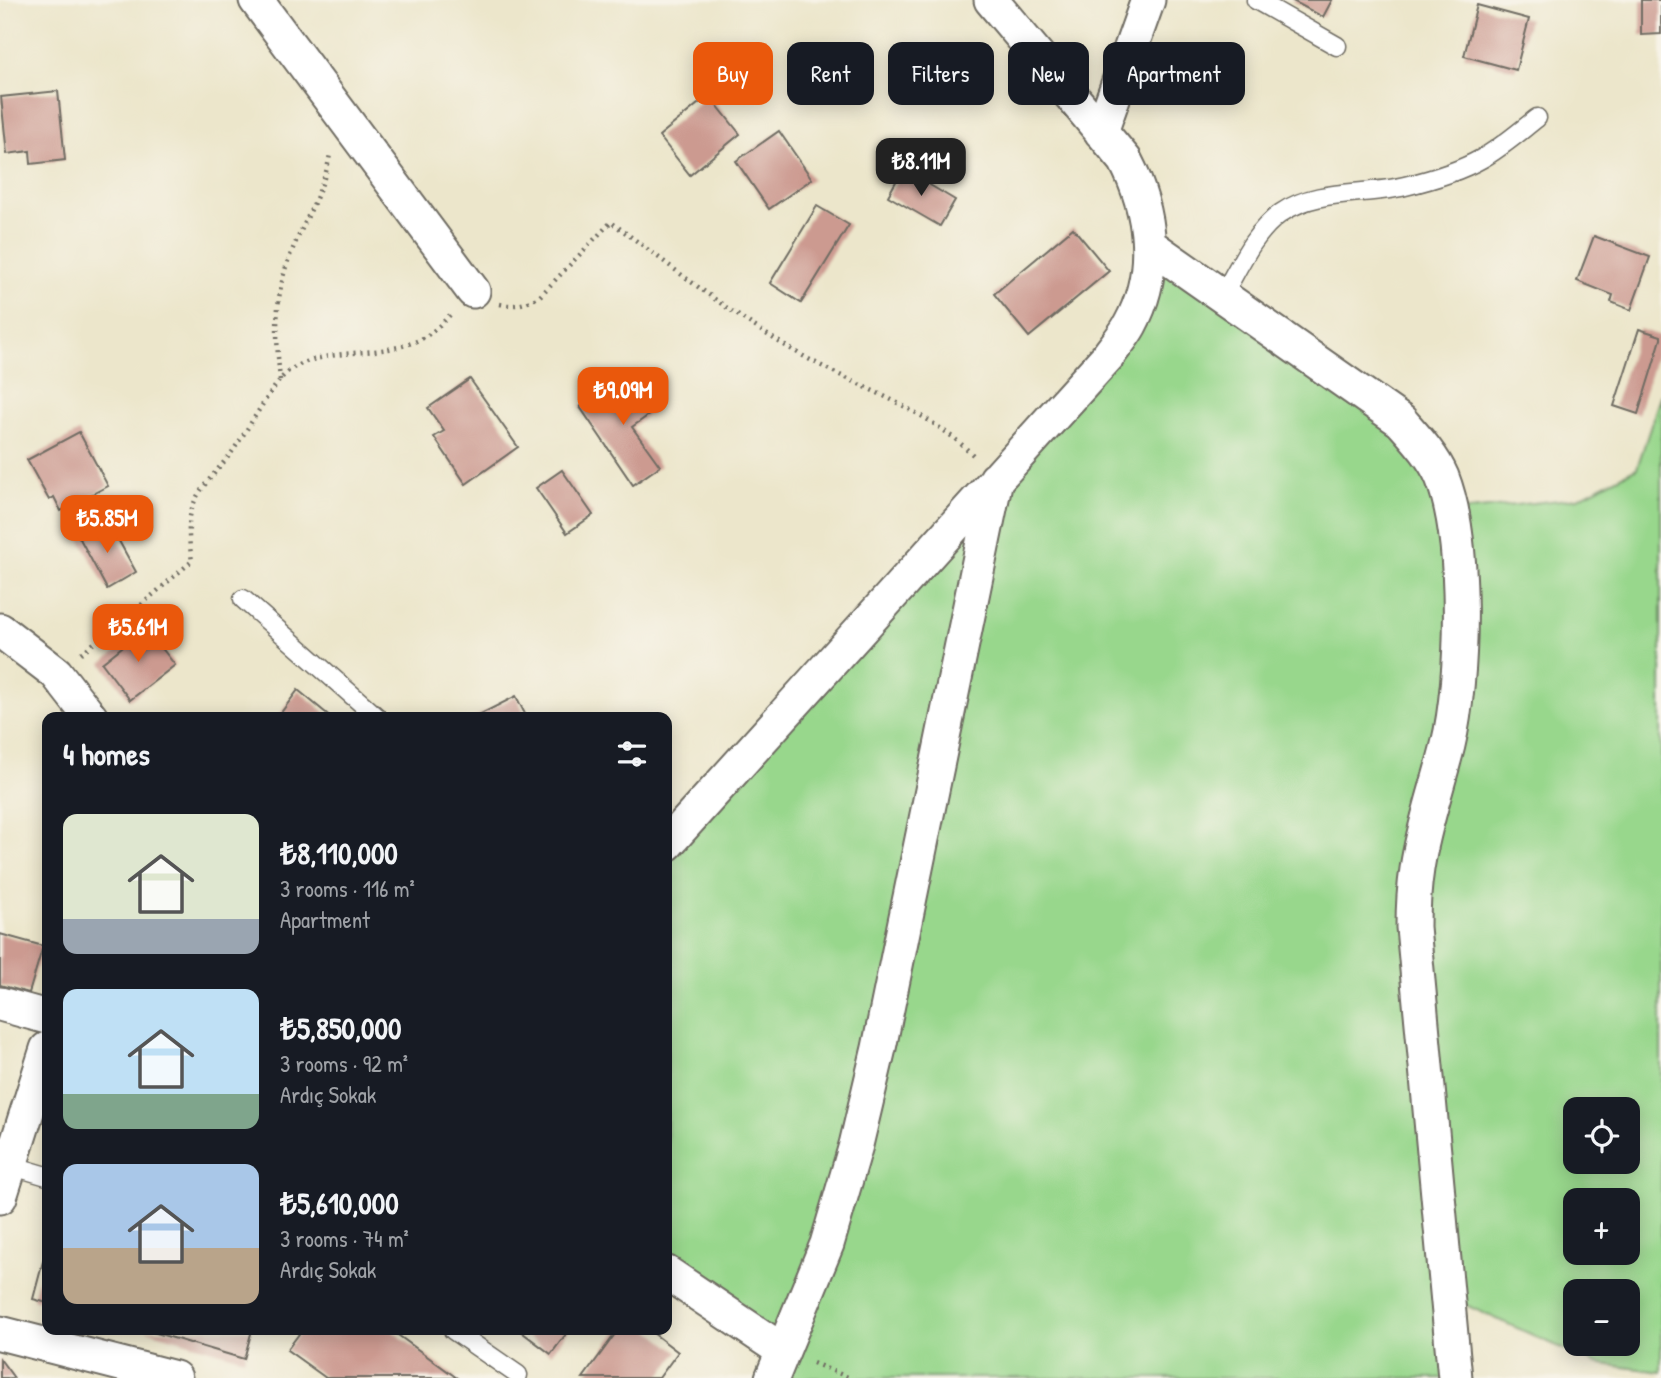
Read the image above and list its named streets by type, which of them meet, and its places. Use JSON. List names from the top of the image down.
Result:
{
  "page": {
    "chip": [
      "Buy",
      "Rent",
      "Filters",
      "New",
      "Apartment"
    ],
    "price": [
      "₺8.11M",
      "₺9.09M",
      "₺5.85M",
      "₺5.61M"
    ],
    "heading": "4 homes",
    "list": [
      {
        "name": "₺8,110,000",
        "note": "3 rooms · 116 m² · Apartment"
      },
      {
        "name": "₺5,850,000",
        "note": "3 rooms · 92 m² · Ardıç Sokak"
      },
      {
        "name": "₺5,610,000",
        "note": "3 rooms · 74 m² · Ardıç Sokak"
      }
    ],
    "map_buttons": ["+", "−"]
  }
}
